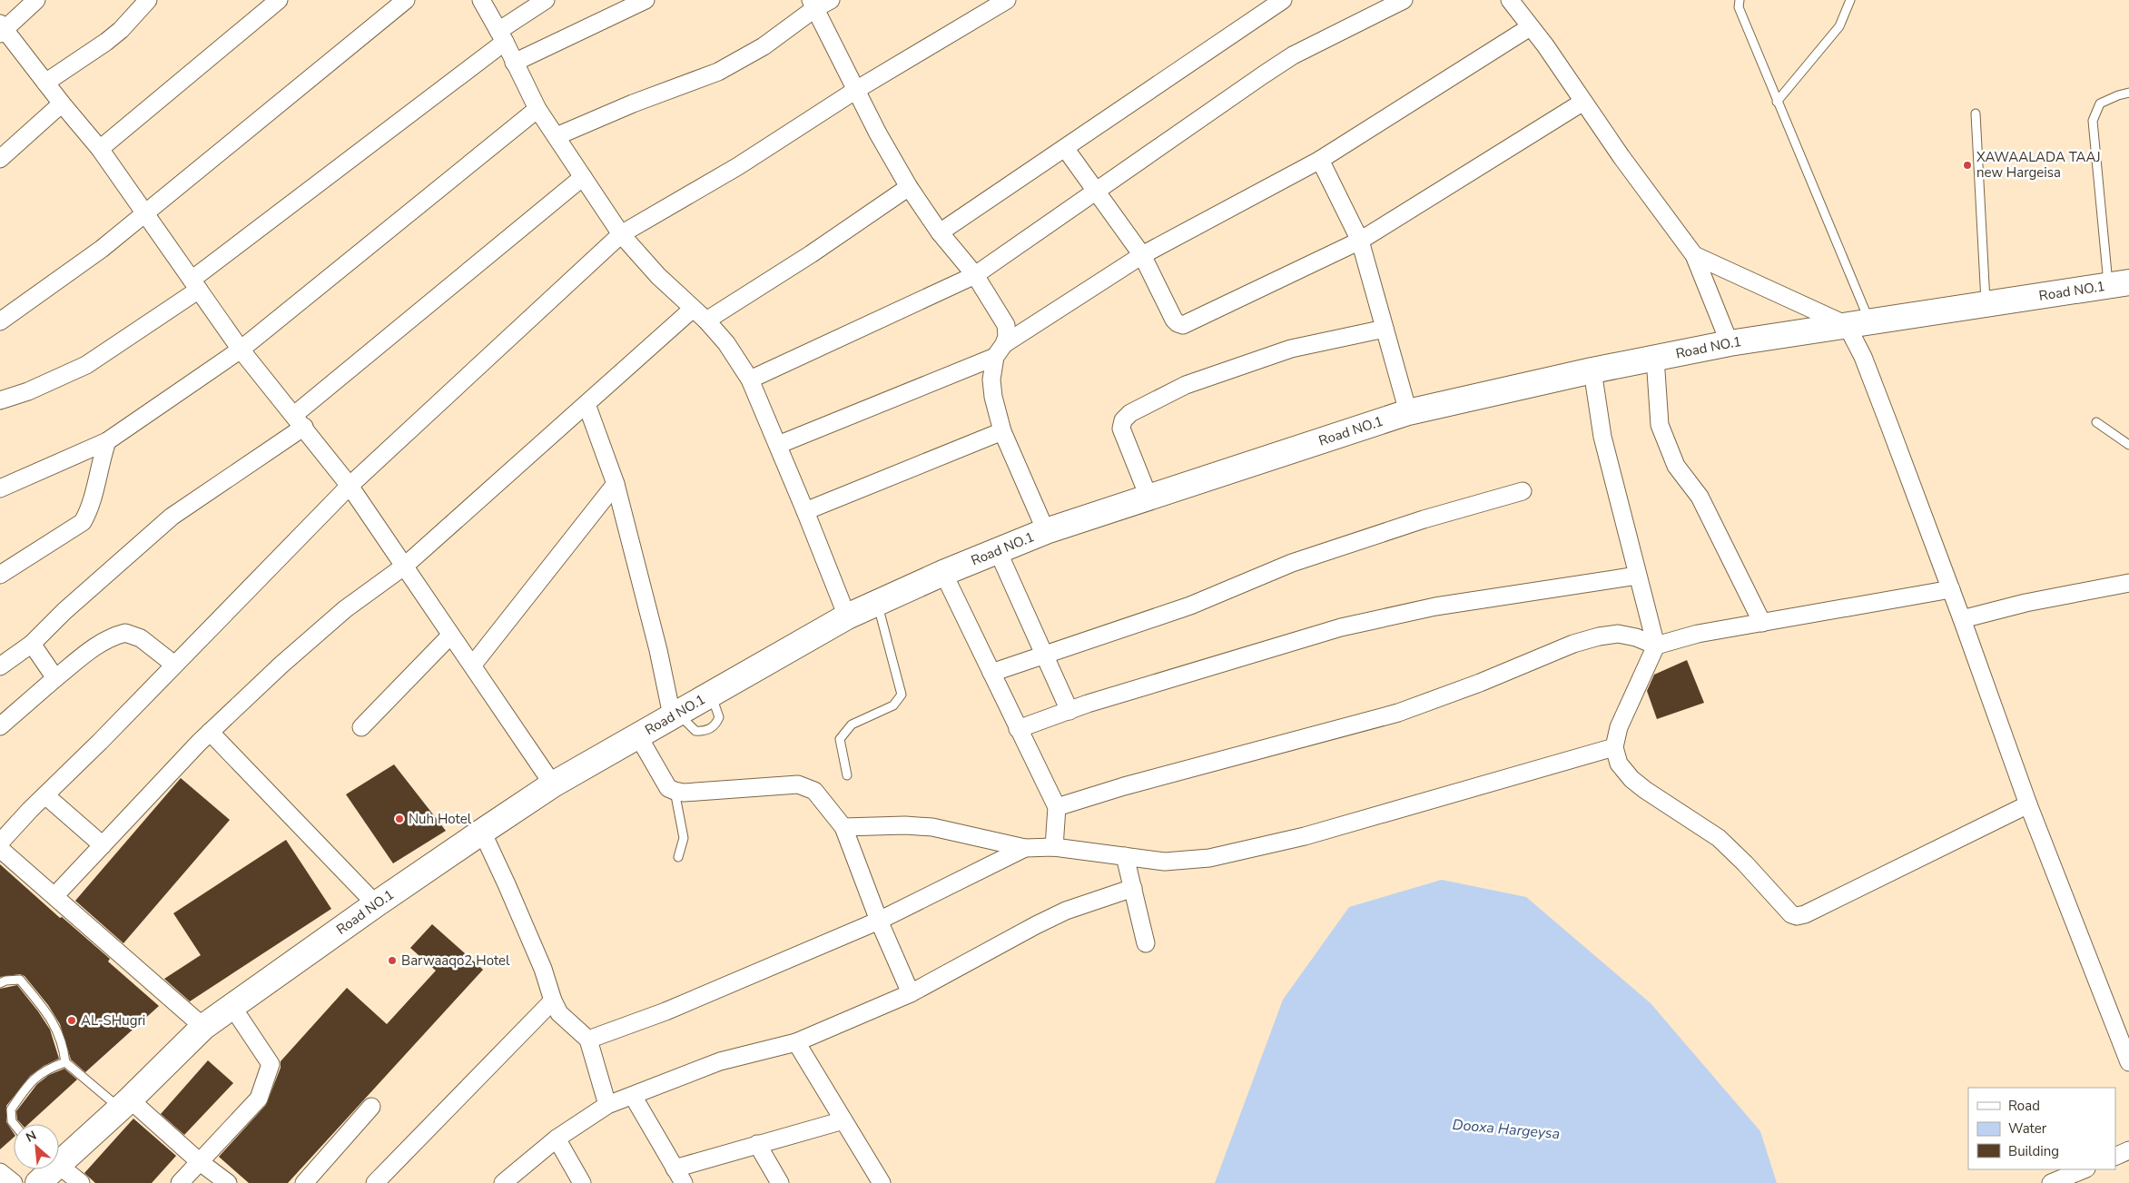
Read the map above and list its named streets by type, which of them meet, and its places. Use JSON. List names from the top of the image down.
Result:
{
  "streets": {
    "highway": ["Road NO.1"]
  },
  "water": ["Dooxa Hargeysa"],
  "places": [
    "XAWAALADA TAAJ new Hargeisa",
    "Nuh Hotel",
    "Barwaaqo2 Hotel",
    "AL-SHugri"
  ],
  "legend": ["Road", "Water", "Building"],
  "north": "top left"
}
